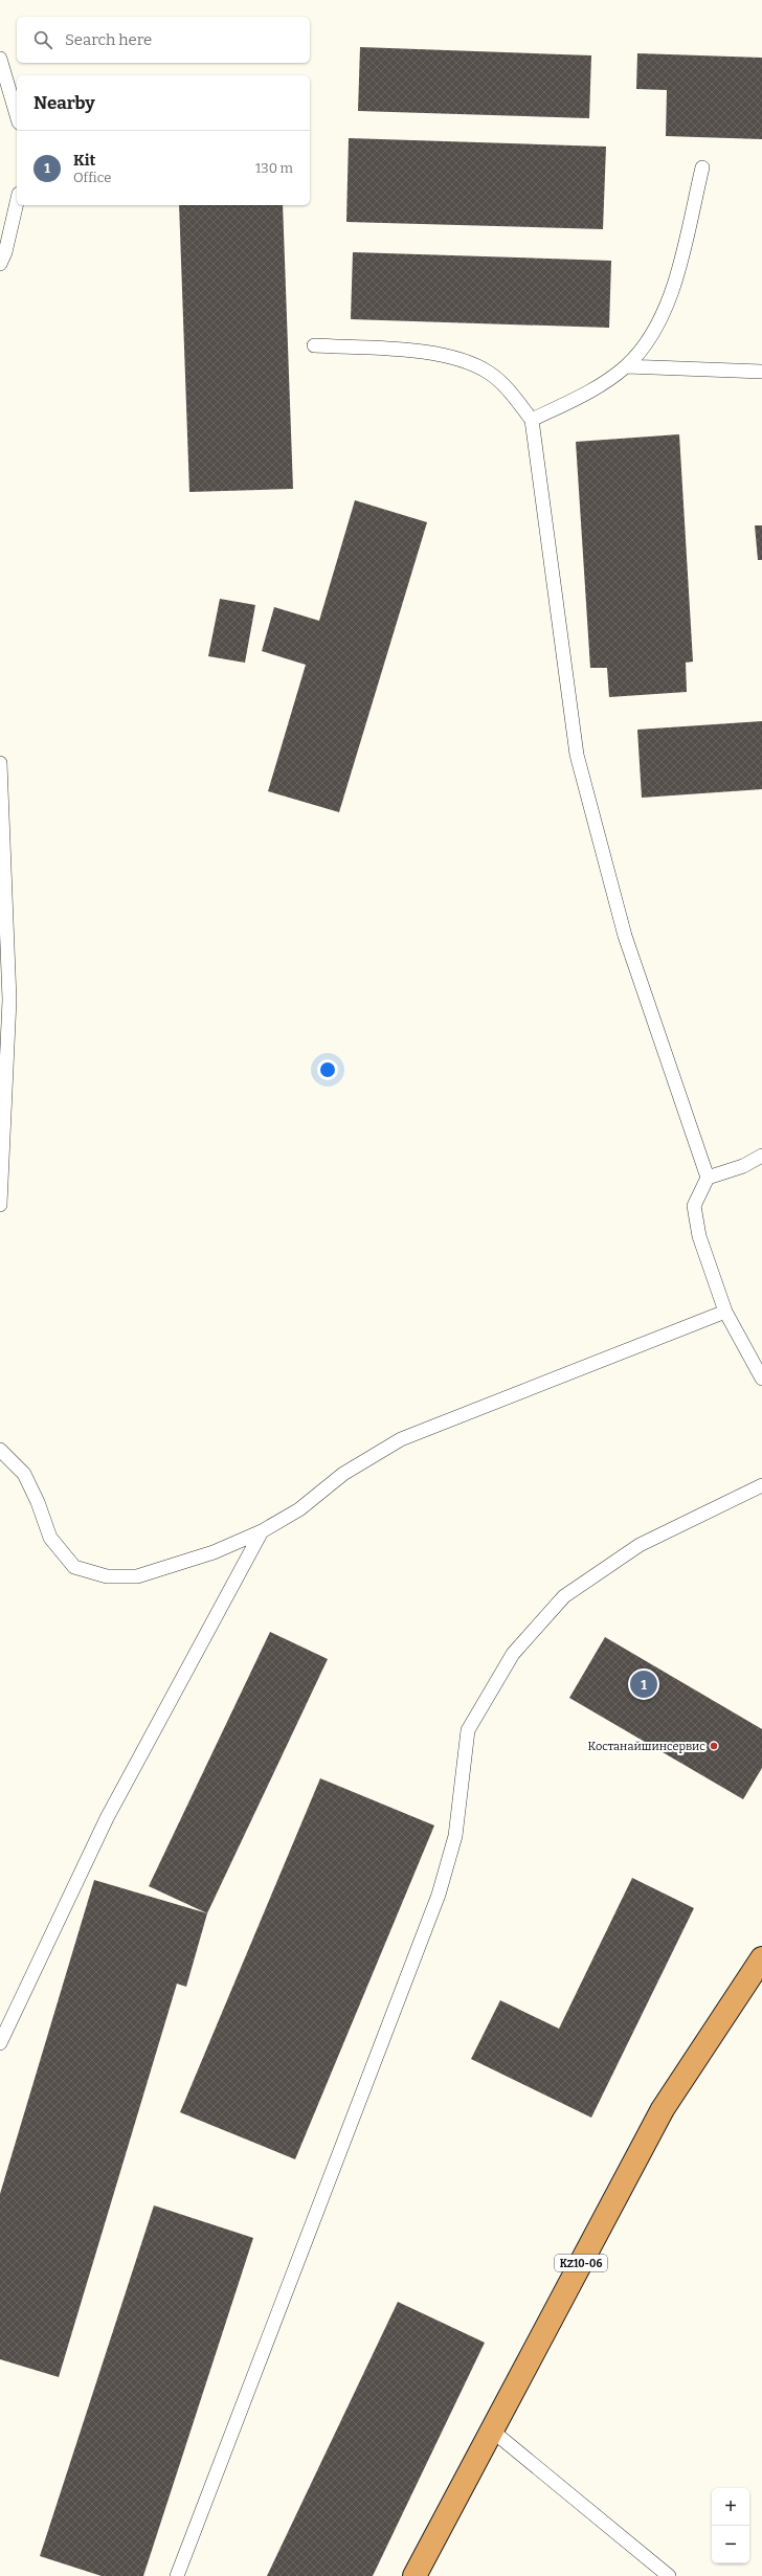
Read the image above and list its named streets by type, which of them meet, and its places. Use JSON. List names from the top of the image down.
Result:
{
  "streets": {
    "highway": ["KZ10-06"]
  },
  "places": ["Костанайшинсервис"],
  "page": {
    "search": "Search here",
    "heading": "Nearby",
    "list": [
      {
        "mark": "1",
        "name": "Kit",
        "note": "Office",
        "value": "130 m"
      }
    ],
    "pins": "1",
    "map_buttons": ["+", "−"]
  }
}
